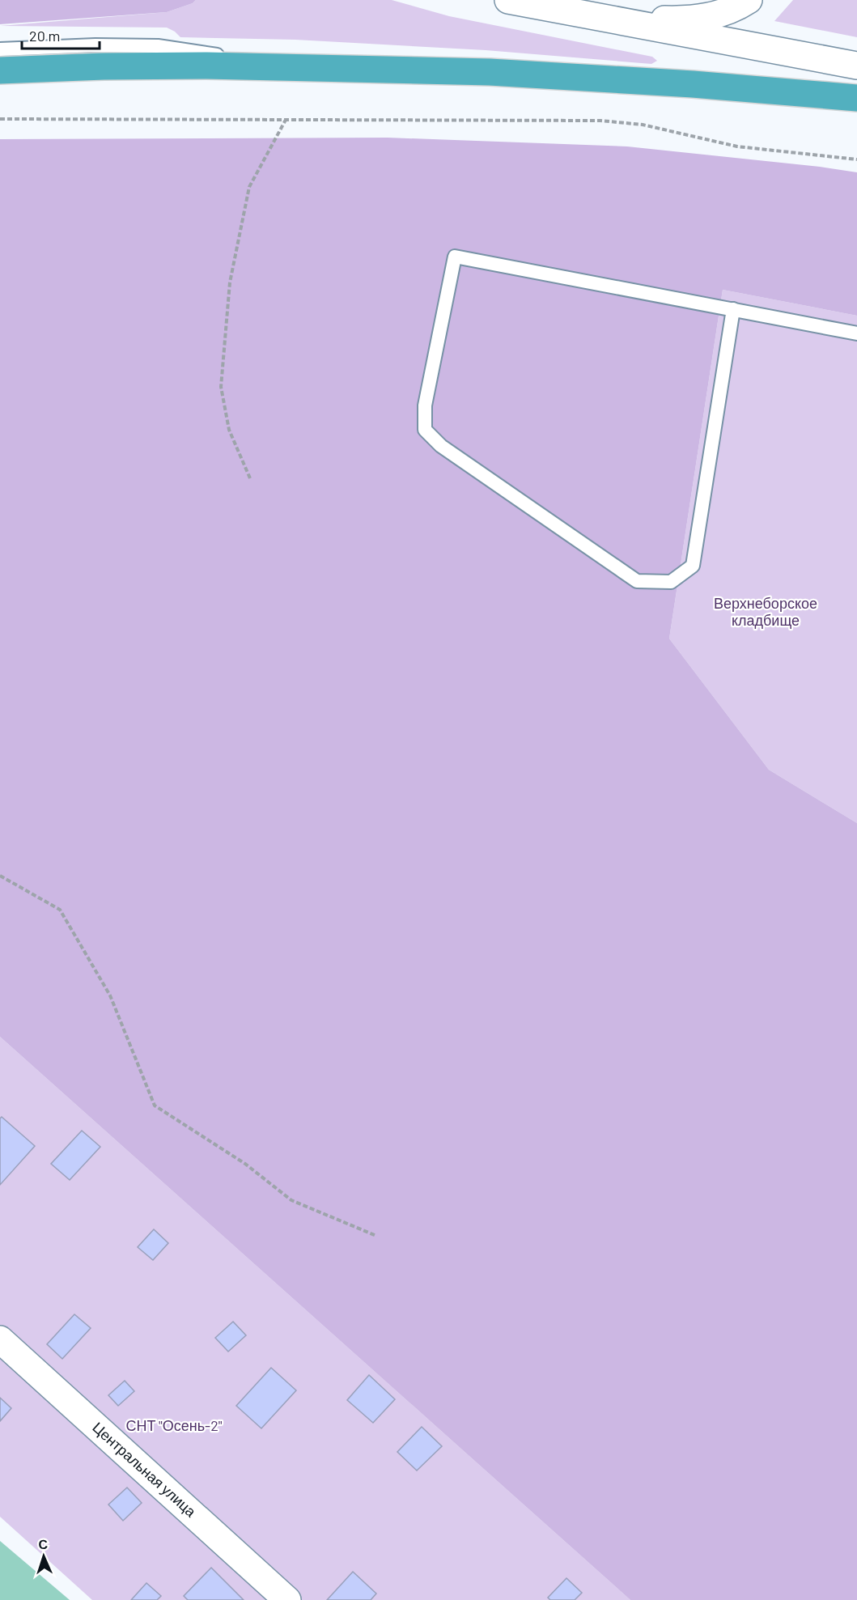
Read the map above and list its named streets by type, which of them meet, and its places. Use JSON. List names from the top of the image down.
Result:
{
  "streets": {
    "street": ["Центральная улица"]
  },
  "parks": ["Верхнеборское кладбище", "СНТ \"Осень-2\""],
  "scale_bar": "20 m",
  "north": "top"
}
